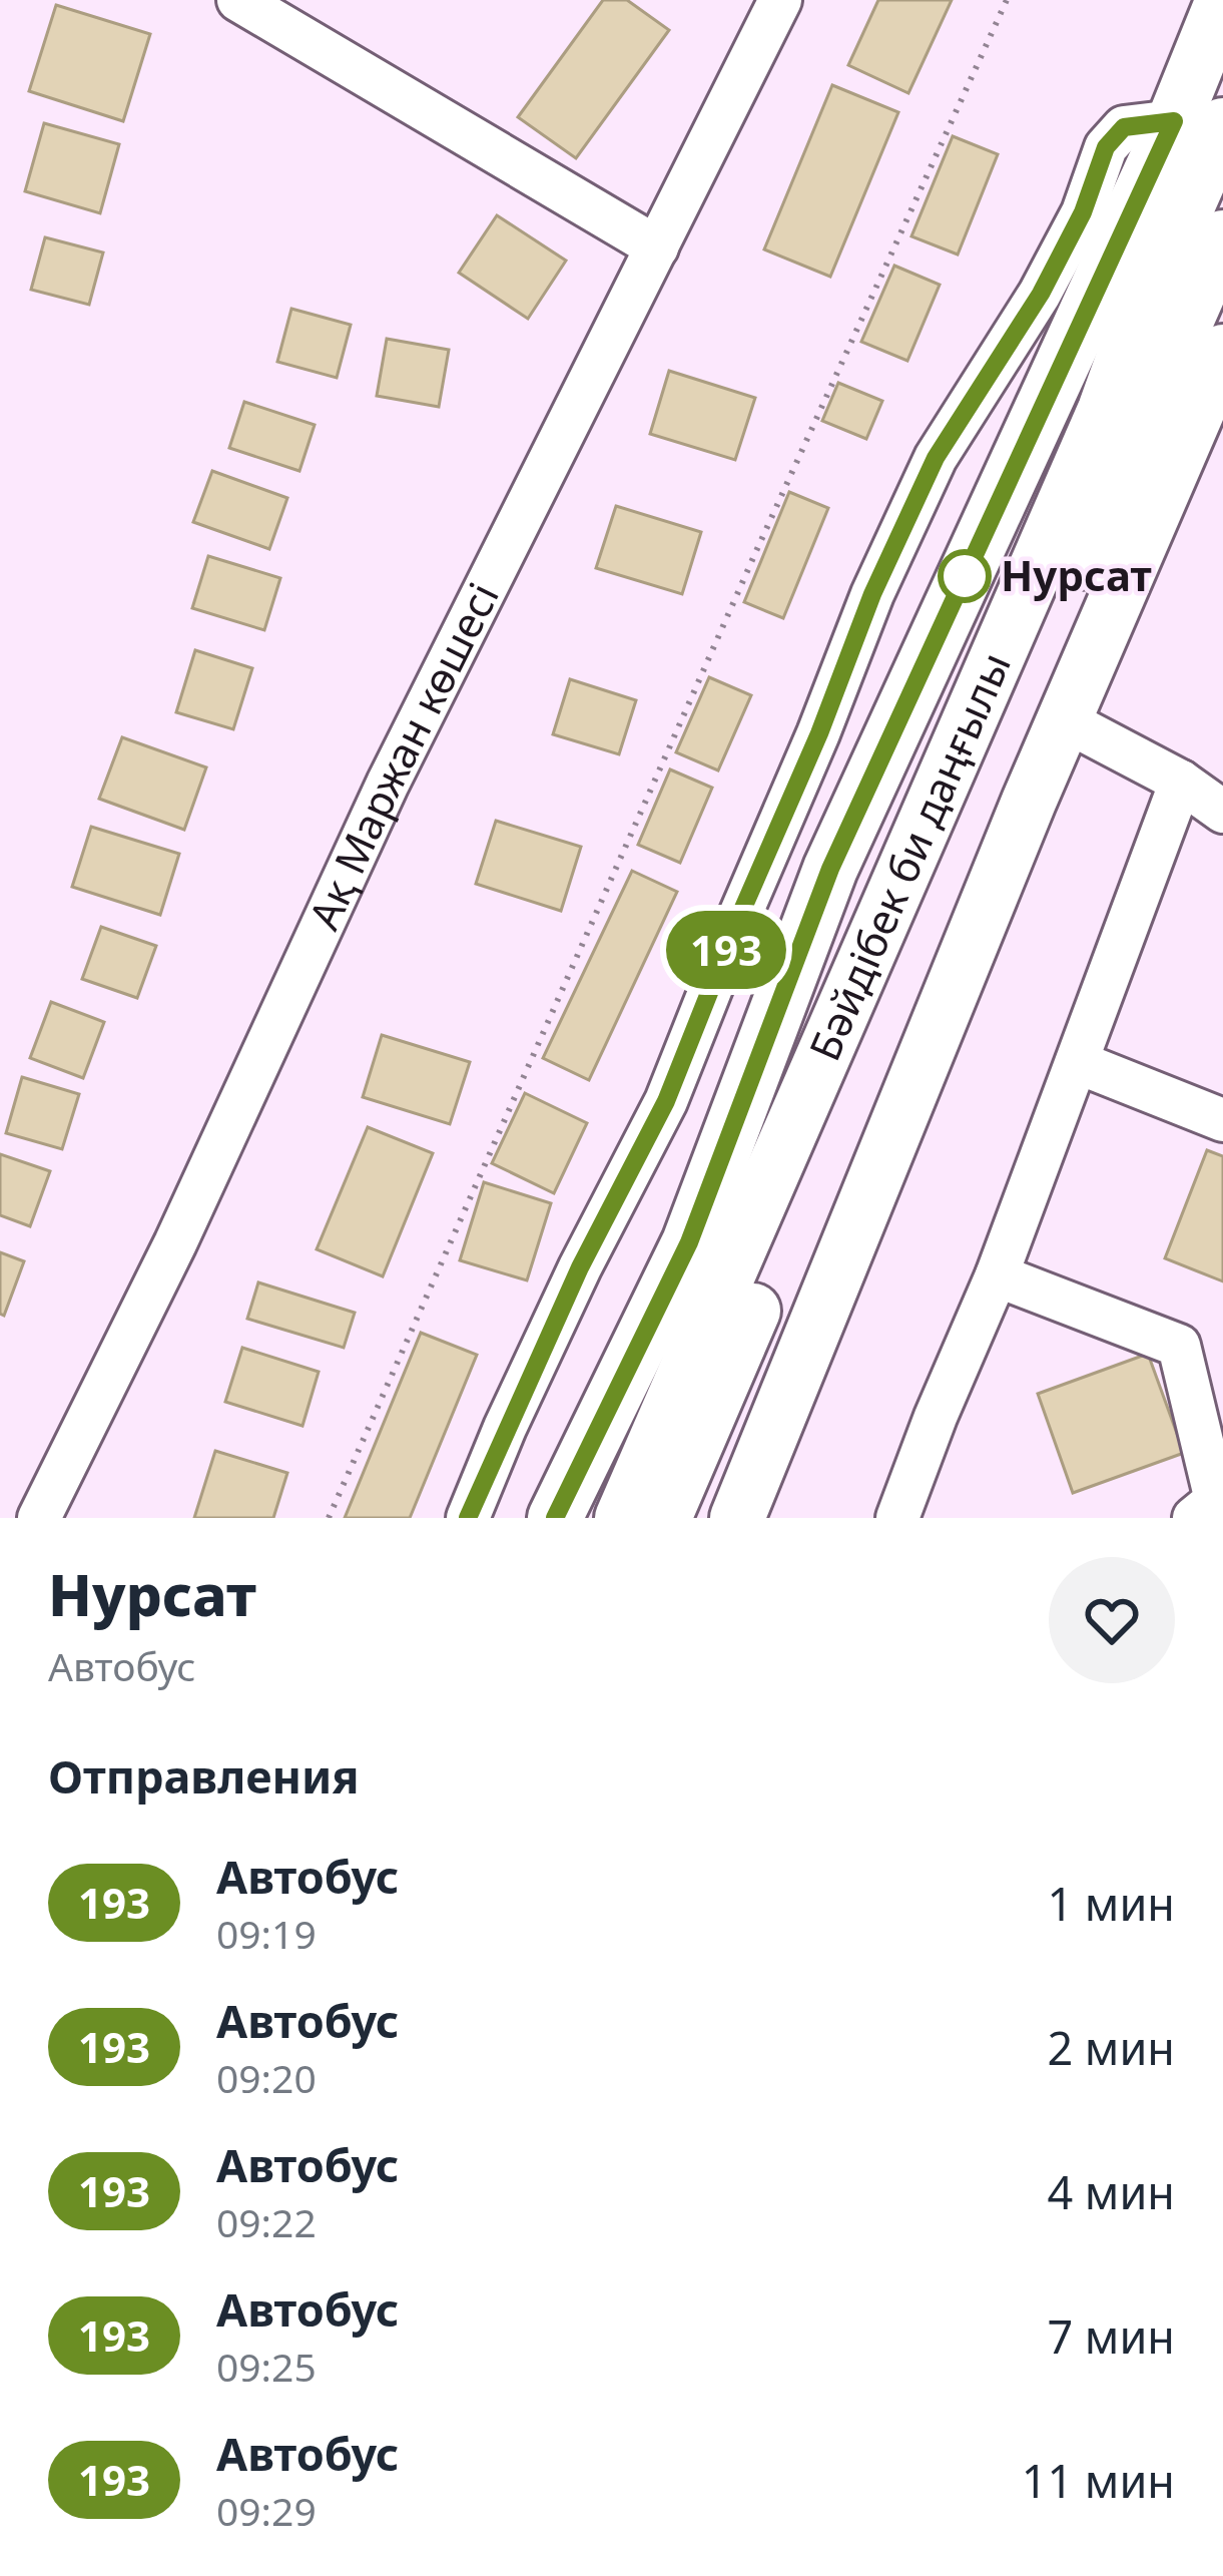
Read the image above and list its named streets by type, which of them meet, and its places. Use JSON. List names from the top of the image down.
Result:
{
  "streets": {
    "main road": ["Бәйдібек би даңғылы"],
    "street": ["Ақ Маржан көшесі"]
  },
  "places": ["Нурсат"],
  "lines": ["bus line 193"],
  "page": {
    "on_map": "193",
    "heading": [
      ["Нурсат", "Автобус"],
      "Отправления"
    ],
    "list": [
      {
        "mark": "193",
        "name": "Автобус",
        "note": "09:19",
        "value": "1 мин"
      },
      {
        "mark": "193",
        "name": "Автобус",
        "note": "09:20",
        "value": "2 мин"
      },
      {
        "mark": "193",
        "name": "Автобус",
        "note": "09:22",
        "value": "4 мин"
      },
      {
        "mark": "193",
        "name": "Автобус",
        "note": "09:25",
        "value": "7 мин"
      },
      {
        "mark": "193",
        "name": "Автобус",
        "note": "09:29",
        "value": "11 мин"
      }
    ]
  }
}
